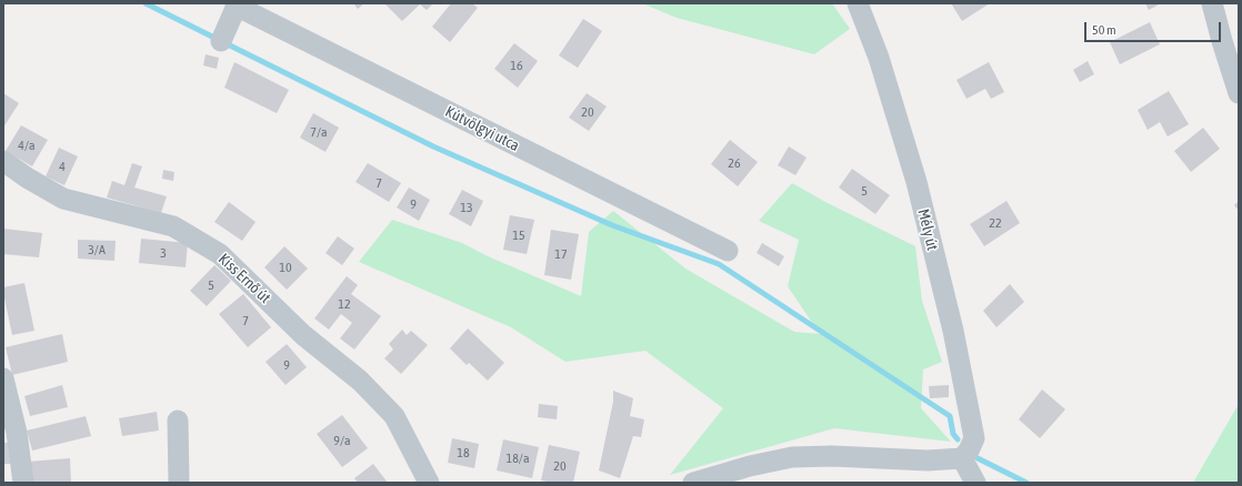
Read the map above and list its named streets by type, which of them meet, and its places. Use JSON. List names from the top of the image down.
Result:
{
  "streets": {
    "street": ["Kútvölgyi utca", "Mély út", "Kiss Ernő út"]
  },
  "house_numbers": [
    "16",
    "20",
    "7/a",
    "4/a",
    "26",
    "4",
    "7",
    "5",
    "9",
    "13",
    "22",
    "15",
    "3/A",
    "3",
    "17",
    "10",
    "5",
    "12",
    "7",
    "9",
    "9/a",
    "18",
    "18/a",
    "20"
  ],
  "scale_bar": "50 m"
}
